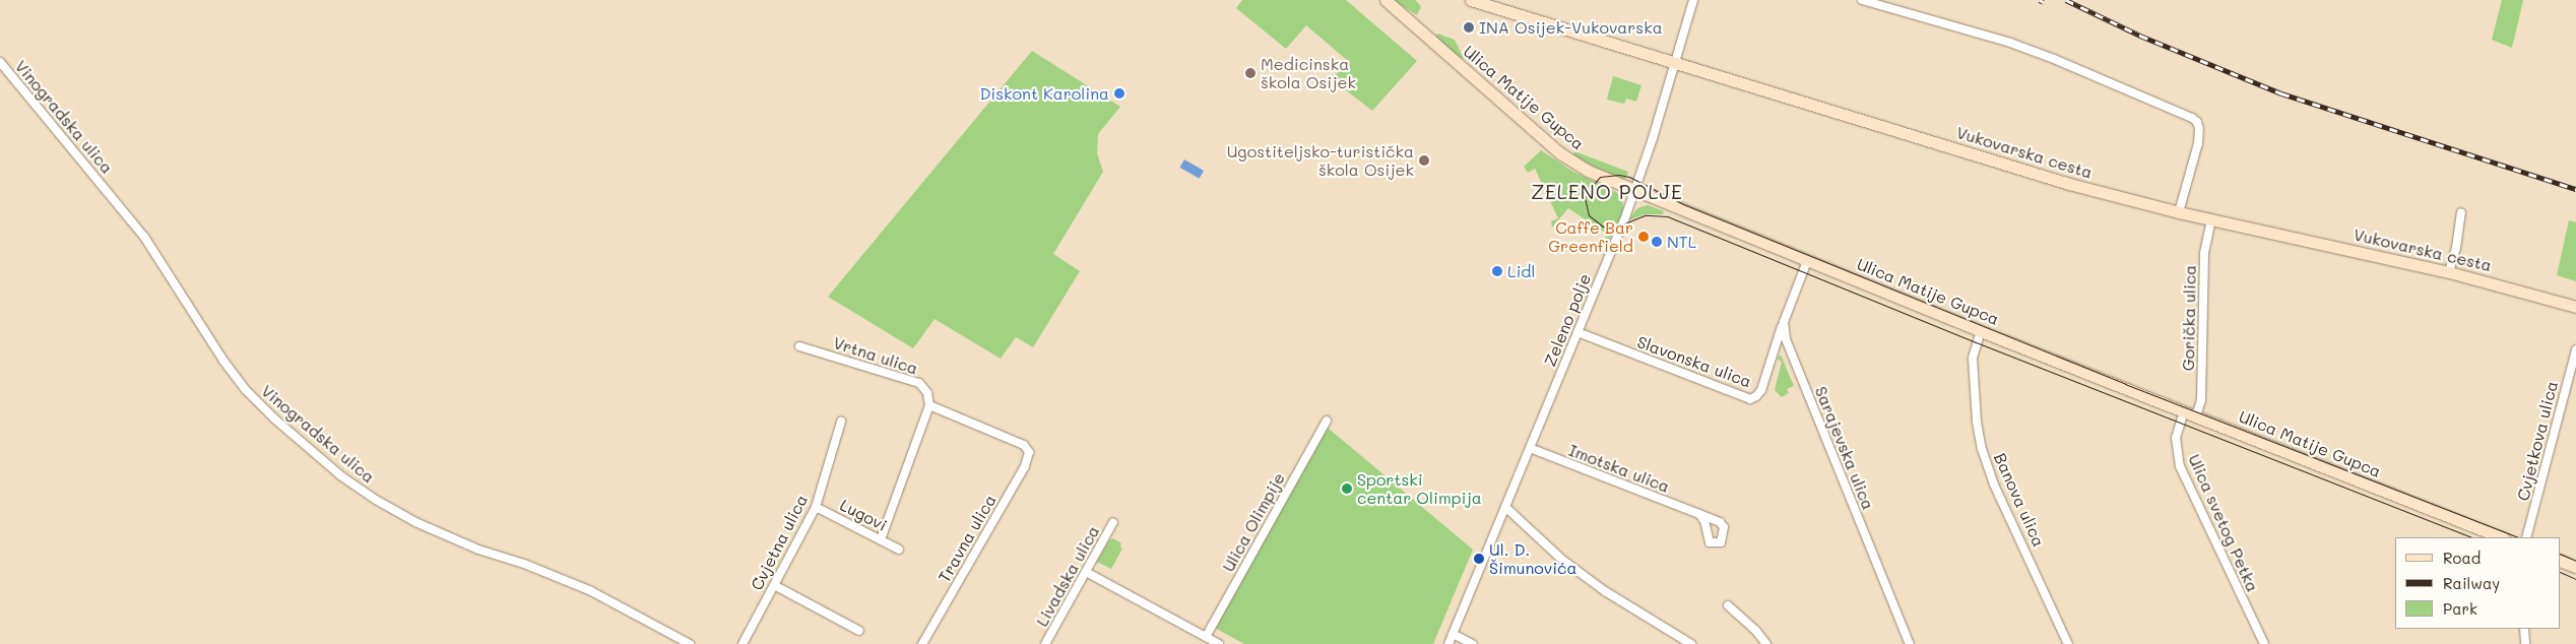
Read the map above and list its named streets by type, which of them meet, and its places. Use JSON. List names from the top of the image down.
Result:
{
  "streets": {
    "main road": ["Ulica Matije Gupca", "Vukovarska cesta"],
    "street": [
      "Vinogradska ulica",
      "Gorička ulica",
      "Zeleno polje",
      "Vrtna ulica",
      "Slavonska ulica",
      "Cvjetkova ulica",
      "Sarajevska ulica",
      "Imotska ulica",
      "Banova ulica",
      "Lugovi",
      "Ulica Olimpije",
      "Ulica svetog Petka",
      "Travna ulica",
      "Cvjetna ulica",
      "Livadska ulica"
    ]
  },
  "crossings": [
    ["Ulica Matije Gupca", "Gorička ulica"],
    ["Ulica Matije Gupca", "Zeleno polje"],
    ["Ulica Matije Gupca", "Banova ulica"],
    ["Ulica Matije Gupca", "Ulica svetog Petka"],
    ["Vukovarska cesta", "Gorička ulica"],
    ["Vukovarska cesta", "Zeleno polje"],
    ["Zeleno polje", "Slavonska ulica"],
    ["Zeleno polje", "Imotska ulica"],
    ["Vrtna ulica", "Travna ulica"],
    ["Slavonska ulica", "Sarajevska ulica"],
    ["Lugovi", "Cvjetna ulica"]
  ],
  "districts": ["ZELENO POLJE"],
  "places": [
    "INA Osijek-Vukovarska",
    "Medicinska škola Osijek",
    "Diskont Karolina",
    "Ugostiteljsko-turistička škola Osijek",
    "Caffe Bar Greenfield",
    "NTL",
    "Lidl",
    "Sportski centar Olimpija",
    "Ul. D. Šimunovića"
  ],
  "legend": ["Road", "Railway", "Park"]
}
